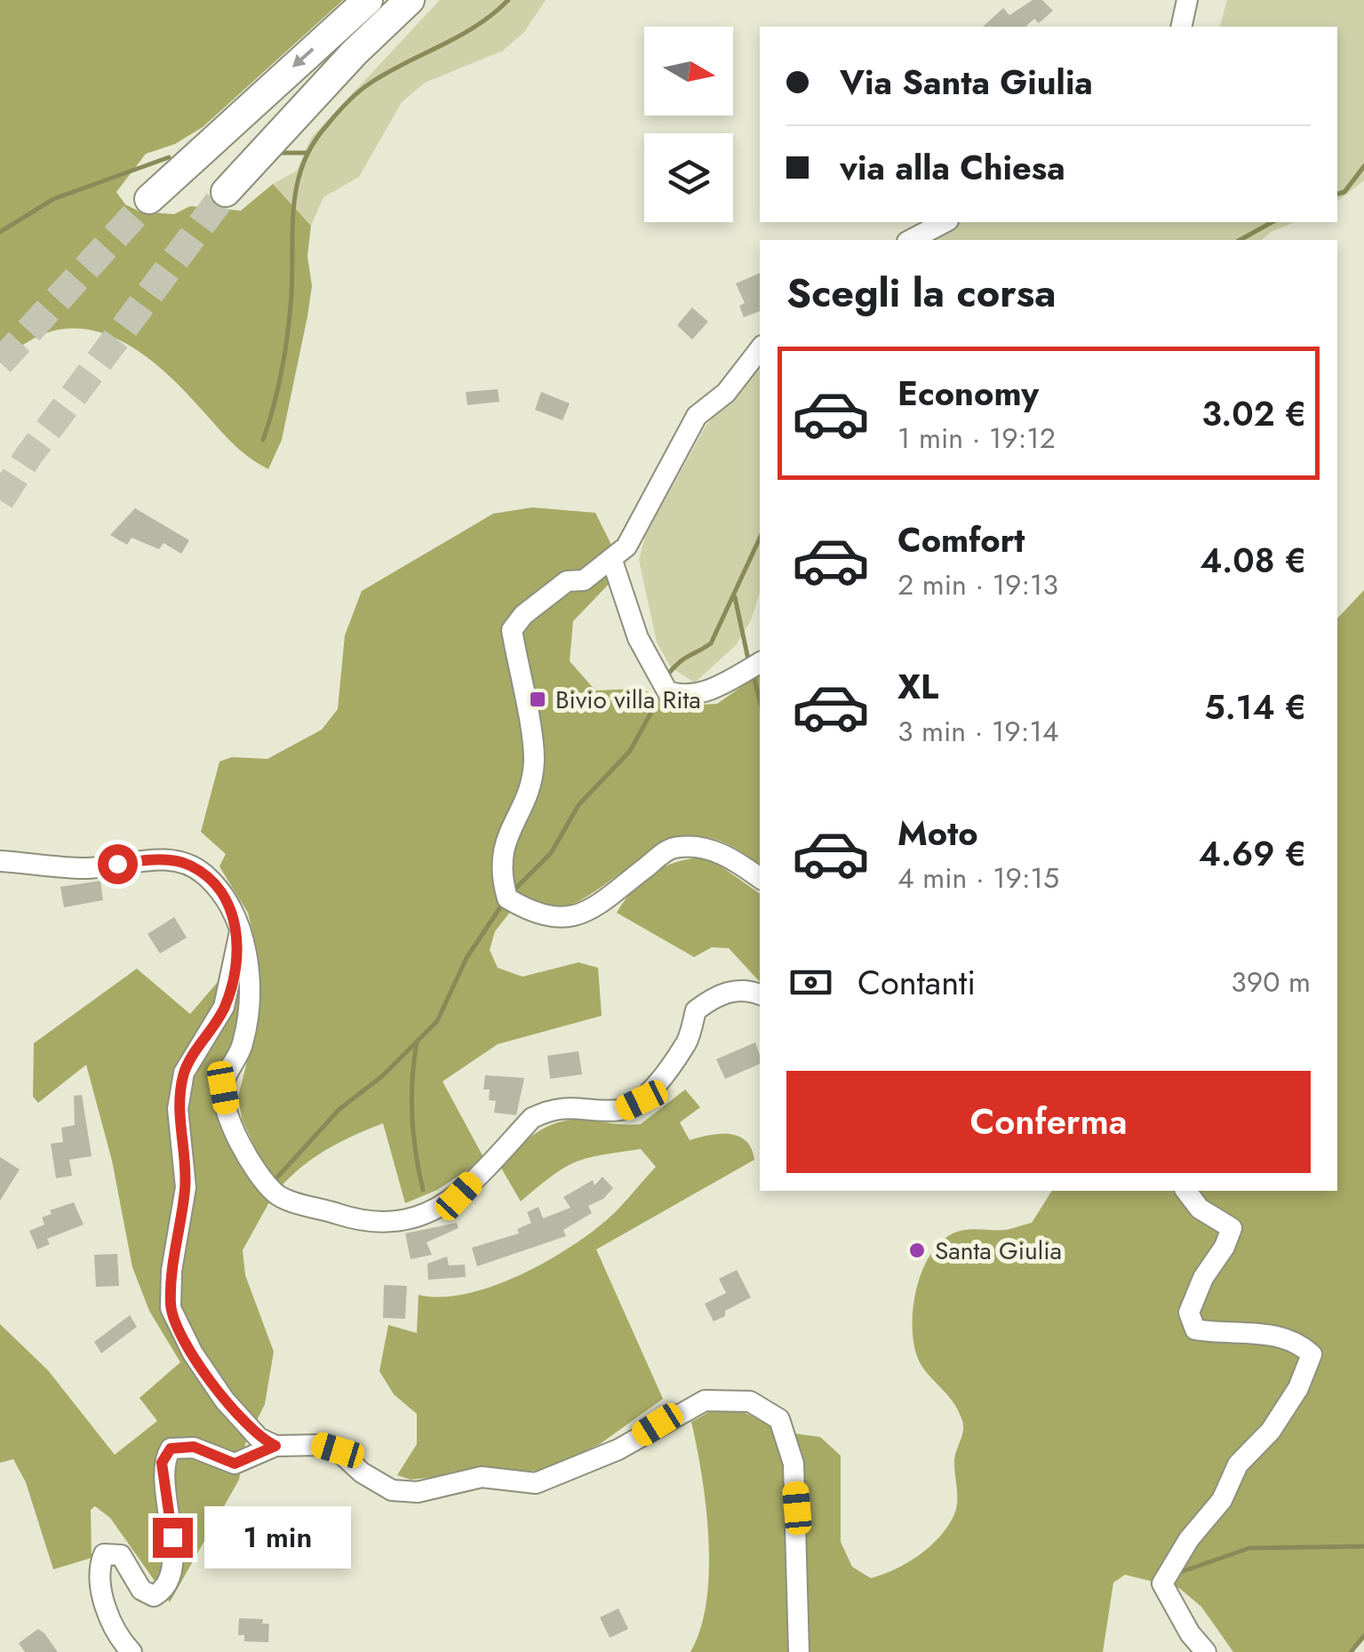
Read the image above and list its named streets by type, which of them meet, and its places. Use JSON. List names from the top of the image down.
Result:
{
  "places": {
    "transit": ["Bivio villa Rita"],
    "other": ["Santa Giulia"]
  },
  "north": "right",
  "page": {
    "banner": ["Via Santa Giulia", "via alla Chiesa"],
    "heading": "Scegli la corsa",
    "list": [
      {
        "name": "Economy",
        "note": "1 min · 19:12",
        "value": "3.02 €"
      },
      {
        "name": "Comfort",
        "note": "2 min · 19:13",
        "value": "4.08 €"
      },
      {
        "name": "XL",
        "note": "3 min · 19:14",
        "value": "5.14 €"
      },
      {
        "name": "Moto",
        "note": "4 min · 19:15",
        "value": "4.69 €"
      }
    ],
    "pay": ["Contanti", "390 m"],
    "buttons": "Conferma",
    "bubble": "1 min"
  }
}
